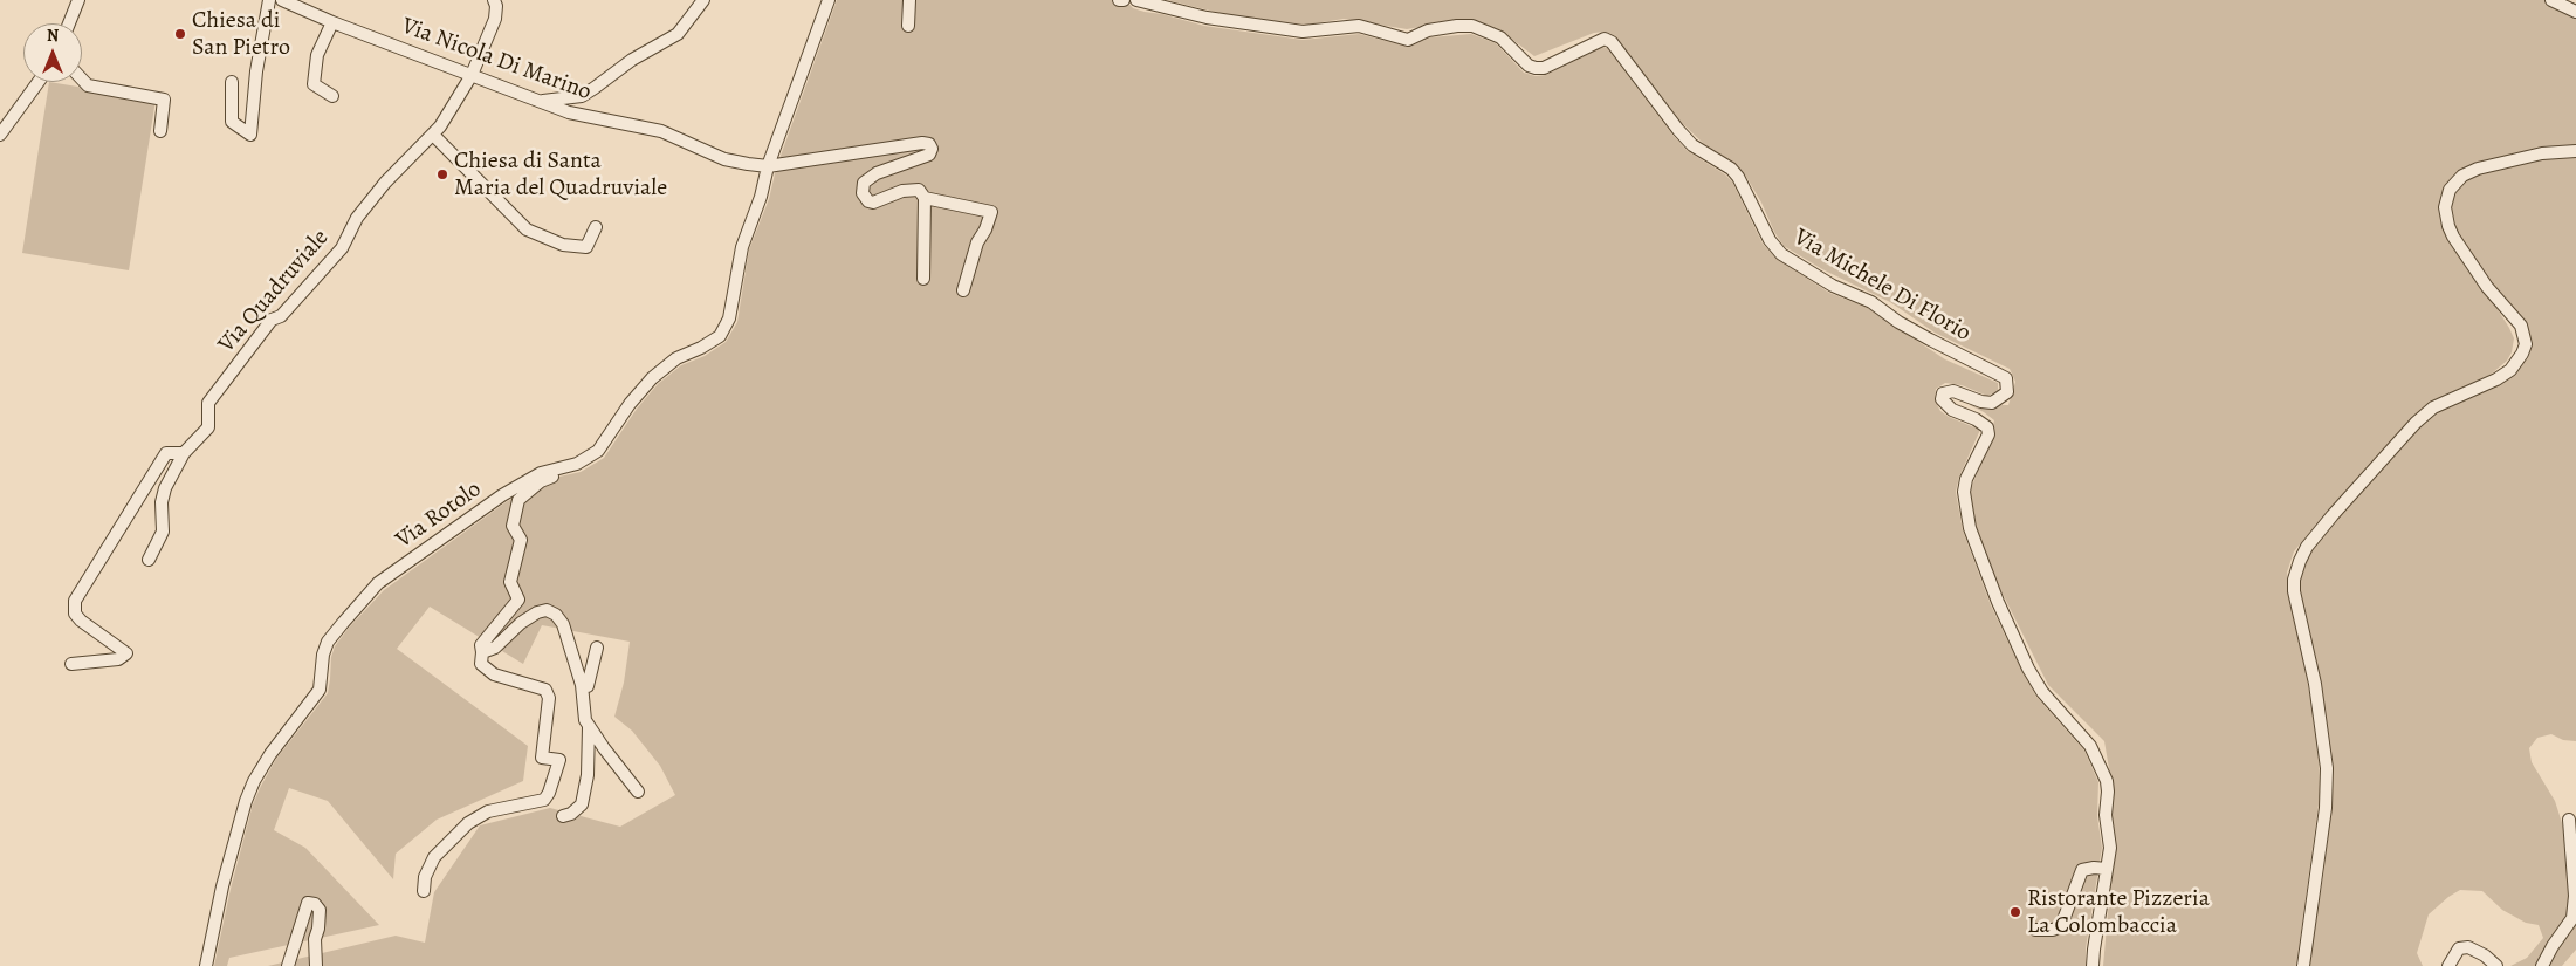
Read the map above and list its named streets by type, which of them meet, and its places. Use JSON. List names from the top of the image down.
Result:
{
  "streets": {
    "street": [
      "Via Nicola Di Marino",
      "Via Michele Di Florio",
      "Via Quadruviale",
      "Via Rotolo"
    ]
  },
  "crossings": [
    ["Via Nicola Di Marino", "Via Quadruviale"],
    ["Via Nicola Di Marino", "Via Rotolo"]
  ],
  "places": ["Chiesa di San Pietro", "Chiesa di Santa Maria del Quadruviale", "Ristorante Pizzeria La Colombaccia"],
  "north": "top"
}
